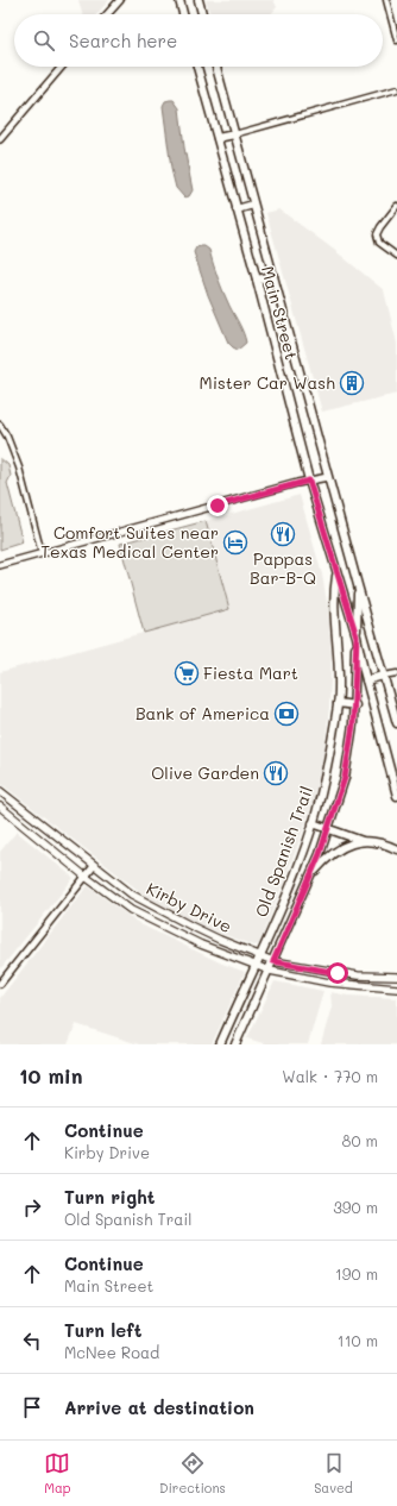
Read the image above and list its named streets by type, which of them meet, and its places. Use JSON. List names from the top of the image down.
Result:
{
  "streets": {
    "main road": ["Main Street", "Old Spanish Trail", "Kirby Drive"]
  },
  "crossings": [
    ["Main Street", "Old Spanish Trail"],
    ["Old Spanish Trail", "Kirby Drive"]
  ],
  "places": {
    "building": ["Mister Car Wash"],
    "restaurant": ["Pappas Bar-B-Q", "Olive Garden"],
    "hotel": ["Comfort Suites near Texas Medical Center"],
    "supermarket": ["Fiesta Mart"],
    "bank": ["Bank of America"]
  },
  "page": {
    "search": "Search here",
    "heading": ["10 min", "Walk · 770 m"],
    "list": [
      ["Continue", "Kirby Drive", "80 m"],
      ["Turn right", "Old Spanish Trail", "390 m"],
      ["Continue", "Main Street", "190 m"],
      ["Turn left", "McNee Road", "110 m"],
      "Arrive at destination"
    ],
    "nav": ["Map", "Directions", "Saved"]
  }
}
